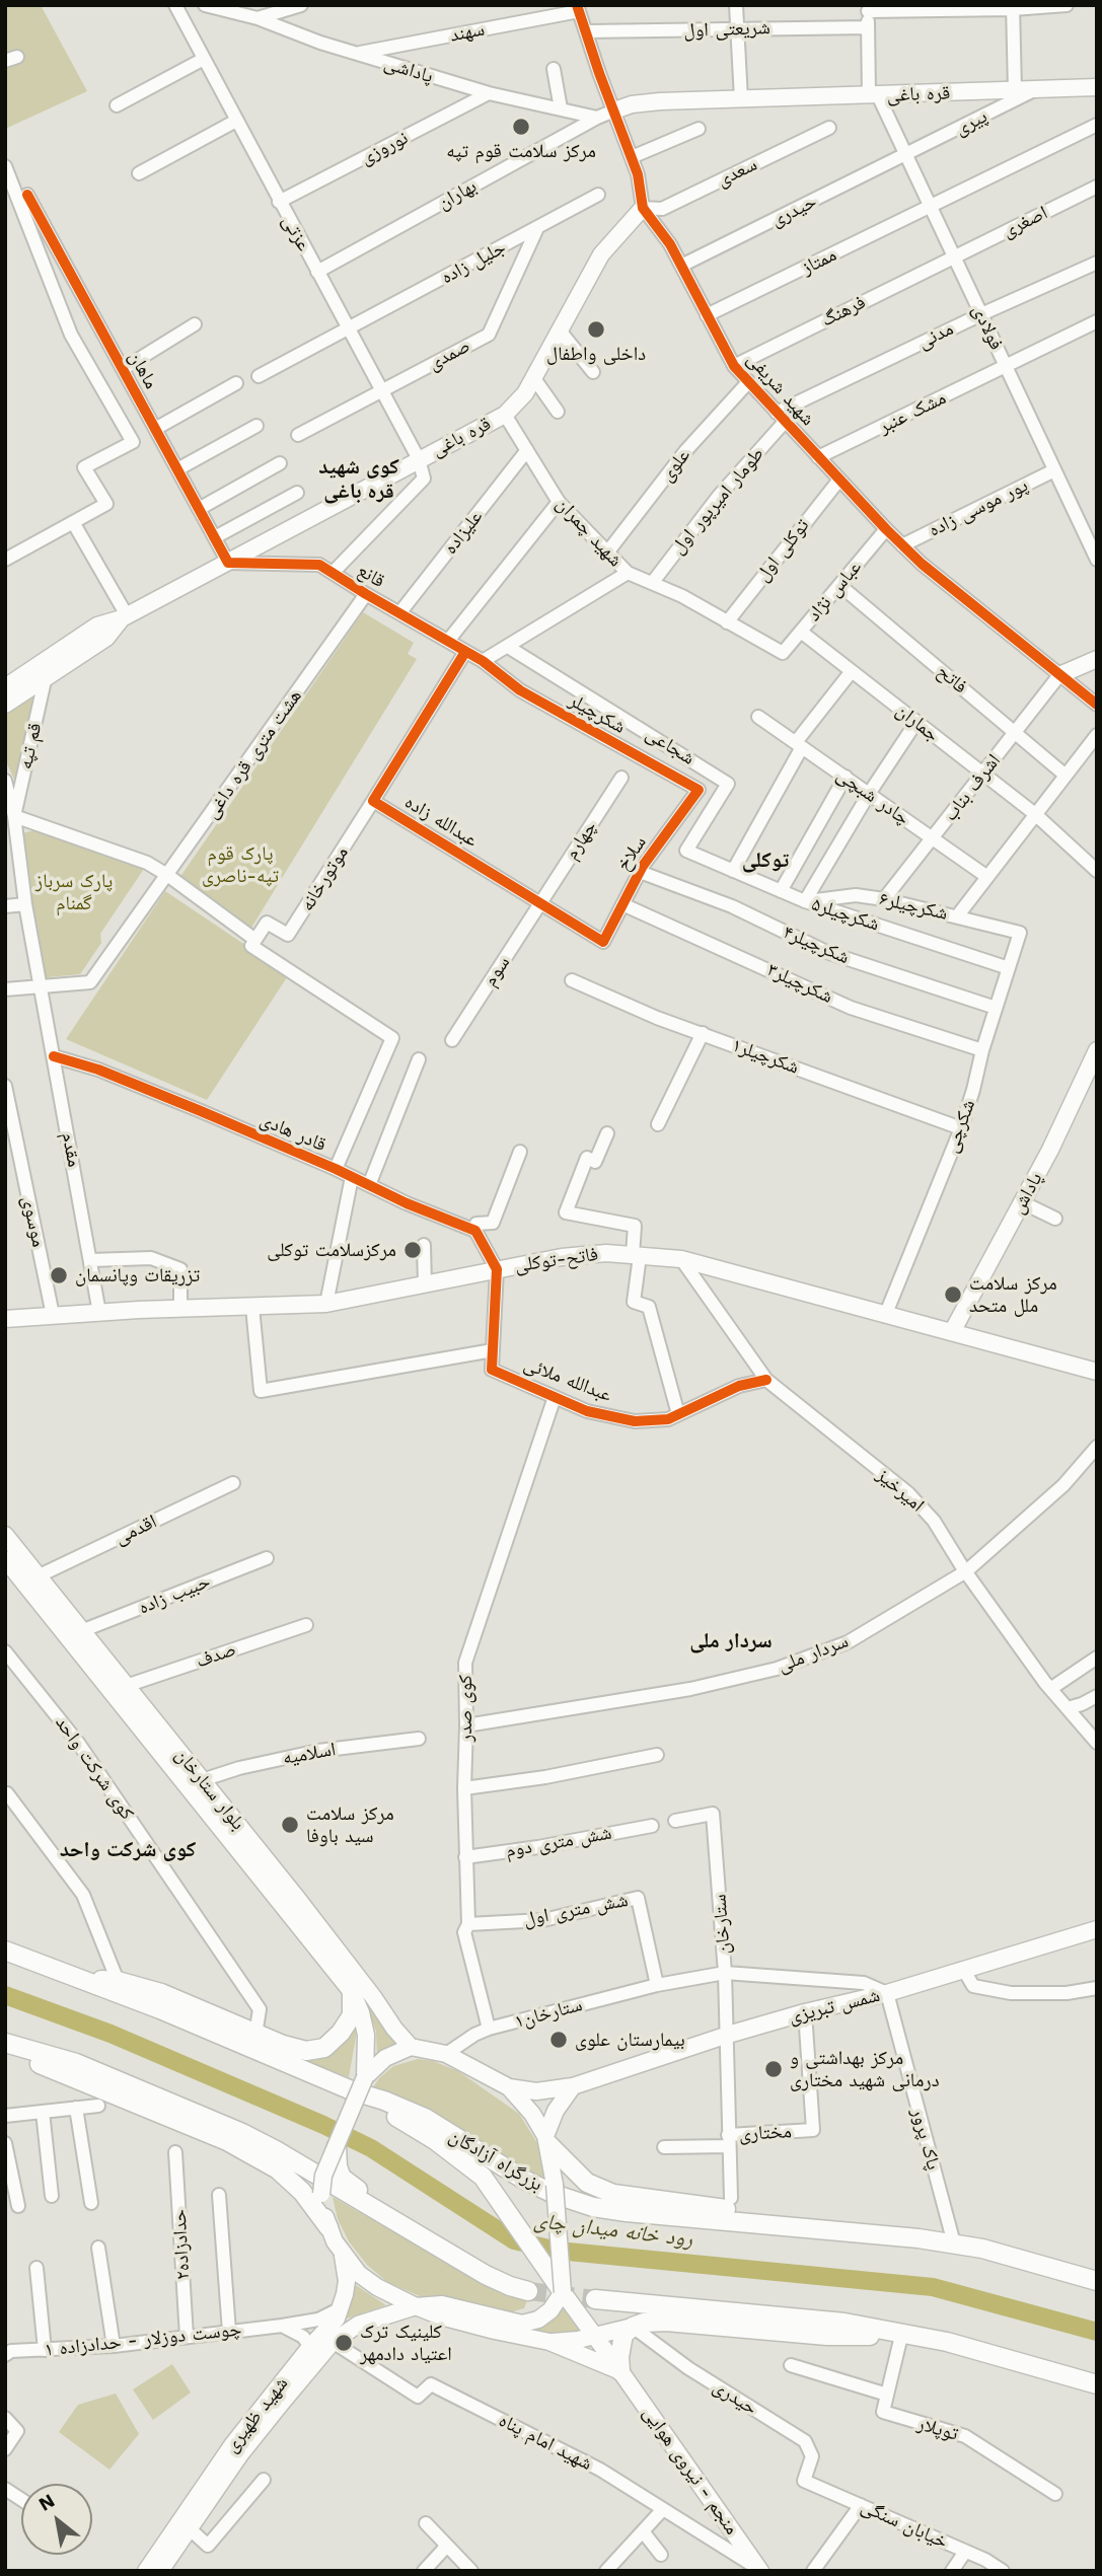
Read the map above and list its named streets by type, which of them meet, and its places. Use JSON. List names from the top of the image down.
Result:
{
  "streets": {
    "highway": ["بزرگراه آزادگان"],
    "main road": [
      "قره باغی",
      "پاداش",
      "فاتح-توکلی",
      "بلوار ستارخان",
      "شمس تبریزی",
      "شهید ظهیری",
      "منجم - نیروی هوایی"
    ],
    "street": [
      "شریعتی اول",
      "سهند",
      "پاداشی",
      "پیری",
      "نوروزی",
      "سعدی",
      "بهاران",
      "حیدری",
      "اصغری",
      "عزتی",
      "ممتاز",
      "جلیل زاده",
      "فرهنگ",
      "فولادی",
      "مدنی",
      "صمدی",
      "ماهان",
      "شهید شریفى",
      "مشک عنبر",
      "علوی",
      "طومار امیرپور اول",
      "پور موسی زاده",
      "علیزاده",
      "شهید چمران",
      "توکلی اول",
      "قانع",
      "عباس نژاد",
      "فاتح",
      "شکرچیلر",
      "جماران",
      "قم تپه",
      "شجاعی",
      "هشت متری قره داغی",
      "اشرف بناب",
      "چادر شبچی",
      "عبدالله زاده",
      "چهارم",
      "سلاخ",
      "موتورخانه",
      "شکرچیلر۶",
      "شکرچیلر۵",
      "شکرچیلر۴",
      "سوم",
      "شکرچیلر۳",
      "شکرچیلر۱",
      "شکرچی",
      "قادر هادی",
      "مقدم",
      "موسوی",
      "عبدالله ملائی",
      "امیرخیز",
      "اقدمی",
      "حبیب زاده",
      "سردار ملی",
      "صدف",
      "کوی صدر",
      "اسلامیه",
      "کوی شرکت واحد",
      "شش متری دوم",
      "شش متری اول",
      "ستارخان",
      "ستارخان۱",
      "مختاری",
      "پاک پرور",
      "حدادزاده۲",
      "چوست دوزلار - حدادزاده ۱",
      "توپلار",
      "شهید امام پناه",
      "خیابان سنگی"
    ]
  },
  "crossings": [
    ["شریعتی اول", "شهید شریفى"],
    ["سهند", "پاداشی"],
    ["سهند", "شهید شریفى"],
    ["پاداشی", "نوروزی"],
    ["پاداشی", "بهاران"],
    ["قره باغی", "پیری"],
    ["قره باغی", "سعدی"],
    ["قره باغی", "عزتی"],
    ["قره باغی", "فولادی"],
    ["قره باغی", "ماهان"],
    ["قره باغی", "شهید شریفى"],
    ["قره باغی", "شهید چمران"],
    ["قره باغی", "قانع"],
    ["پیری", "حیدری"],
    ["پیری", "فولادی"],
    ["نوروزی", "عزتی"],
    ["سعدی", "شهید شریفى"],
    ["بهاران", "عزتی"],
    ["حیدری", "فولادی"],
    ["حیدری", "شهید شریفى"],
    ["حیدری", "خیابان سنگی"],
    ["اصغری", "فرهنگ"],
    ["اصغری", "فولادی"],
    ["عزتی", "جلیل زاده"],
    ["عزتی", "صمدی"],
    ["ممتاز", "فولادی"],
    ["ممتاز", "شهید شریفى"],
    ["جلیل زاده", "صمدی"],
    ["فرهنگ", "فولادی"],
    ["فرهنگ", "شهید شریفى"],
    ["فولادی", "مدنی"],
    ["فولادی", "مشک عنبر"],
    ["فولادی", "پور موسی زاده"],
    ["مدنی", "شهید شریفى"],
    ["مدنی", "طومار امیرپور اول"],
    ["ماهان", "قانع"],
    ["شهید شریفى", "مشک عنبر"],
    ["شهید شریفى", "علوی"],
    ["شهید شریفى", "طومار امیرپور اول"],
    ["شهید شریفى", "پور موسی زاده"],
    ["شهید شریفى", "توکلی اول"],
    ["شهید شریفى", "عباس نژاد"],
    ["شهید شریفى", "اشرف بناب"],
    ["علوی", "شهید چمران"],
    ["طومار امیرپور اول", "شهید چمران"],
    ["علیزاده", "شهید چمران"],
    ["علیزاده", "قانع"],
    ["شهید چمران", "توکلی اول"],
    ["شهید چمران", "عباس نژاد"],
    ["قانع", "شکرچیلر"],
    ["قانع", "هشت متری قره داغی"],
    ["قانع", "عبدالله زاده"],
    ["عباس نژاد", "فاتح"],
    ["عباس نژاد", "جماران"],
    ["فاتح", "اشرف بناب"],
    ["شکرچیلر", "سلاخ"],
    ["جماران", "اشرف بناب"],
    ["قم تپه", "هشت متری قره داغی"],
    ["قم تپه", "مقدم"],
    ["شجاعی", "شکرچیلر۵"],
    ["هشت متری قره داغی", "مقدم"],
    ["اشرف بناب", "چادر شبچی"],
    ["اشرف بناب", "شکرچیلر۶"],
    ["عبدالله زاده", "چهارم"],
    ["عبدالله زاده", "سلاخ"],
    ["عبدالله زاده", "موتورخانه"],
    ["عبدالله زاده", "سوم"],
    ["چهارم", "سوم"],
    ["سلاخ", "شکرچیلر۴"],
    ["سلاخ", "شکرچیلر۳"],
    ["شکرچیلر۶", "شکرچیلر۵"],
    ["شکرچیلر۶", "شکرچی"],
    ["شکرچیلر۵", "شکرچی"],
    ["شکرچیلر۴", "شکرچی"],
    ["شکرچیلر۳", "شکرچی"],
    ["شکرچیلر۱", "شکرچی"],
    ["شکرچی", "فاتح-توکلی"],
    ["قادر هادی", "مقدم"],
    ["مقدم", "فاتح-توکلی"],
    ["پاداش", "فاتح-توکلی"],
    ["موسوی", "فاتح-توکلی"],
    ["فاتح-توکلی", "امیرخیز"],
    ["عبدالله ملائی", "امیرخیز"],
    ["عبدالله ملائی", "کوی صدر"],
    ["امیرخیز", "سردار ملی"],
    ["اقدمی", "بلوار ستارخان"],
    ["حبیب زاده", "بلوار ستارخان"],
    ["سردار ملی", "کوی صدر"],
    ["صدف", "بلوار ستارخان"],
    ["کوی صدر", "شش متری دوم"],
    ["کوی صدر", "شش متری اول"],
    ["کوی صدر", "ستارخان۱"],
    ["اسلامیه", "بلوار ستارخان"],
    ["بلوار ستارخان", "بزرگراه آزادگان"],
    ["شش متری اول", "ستارخان۱"],
    ["ستارخان", "شمس تبریزی"],
    ["ستارخان", "ستارخان۱"],
    ["ستارخان", "مختاری"],
    ["شمس تبریزی", "ستارخان۱"],
    ["شمس تبریزی", "مختاری"],
    ["شمس تبریزی", "پاک پرور"],
    ["ستارخان۱", "پاک پرور"],
    ["پاک پرور", "بزرگراه آزادگان"],
    ["حدادزاده۲", "چوست دوزلار - حدادزاده ۱"],
    ["چوست دوزلار - حدادزاده ۱", "شهید ظهیری"],
    ["شهید ظهیری", "شهید امام پناه"],
    ["شهید امام پناه", "منجم - نیروی هوایی"]
  ],
  "districts": [
    "کوی شهید قره باغی",
    "توکلی",
    "سردار ملی",
    "کوی شرکت واحد"
  ],
  "water": ["رود خانه میدان چای"],
  "parks": ["پارک قوم تپه-ناصری", "پارک سرباز گمنام"],
  "places": [
    "مرکز سلامت قوم تپه",
    "داخلی واطفال",
    "مرکزسلامت توکلی",
    "تزریقات وپانسمان",
    "مرکز سلامت ملل متحد",
    "مرکز سلامت سید باوفا",
    "بیمارستان علوی",
    "مرکز بهداشتی و درمانی شهید مختاری",
    "کلینیک ترک اعتیاد دادمهر"
  ],
  "north": "top left"
}
